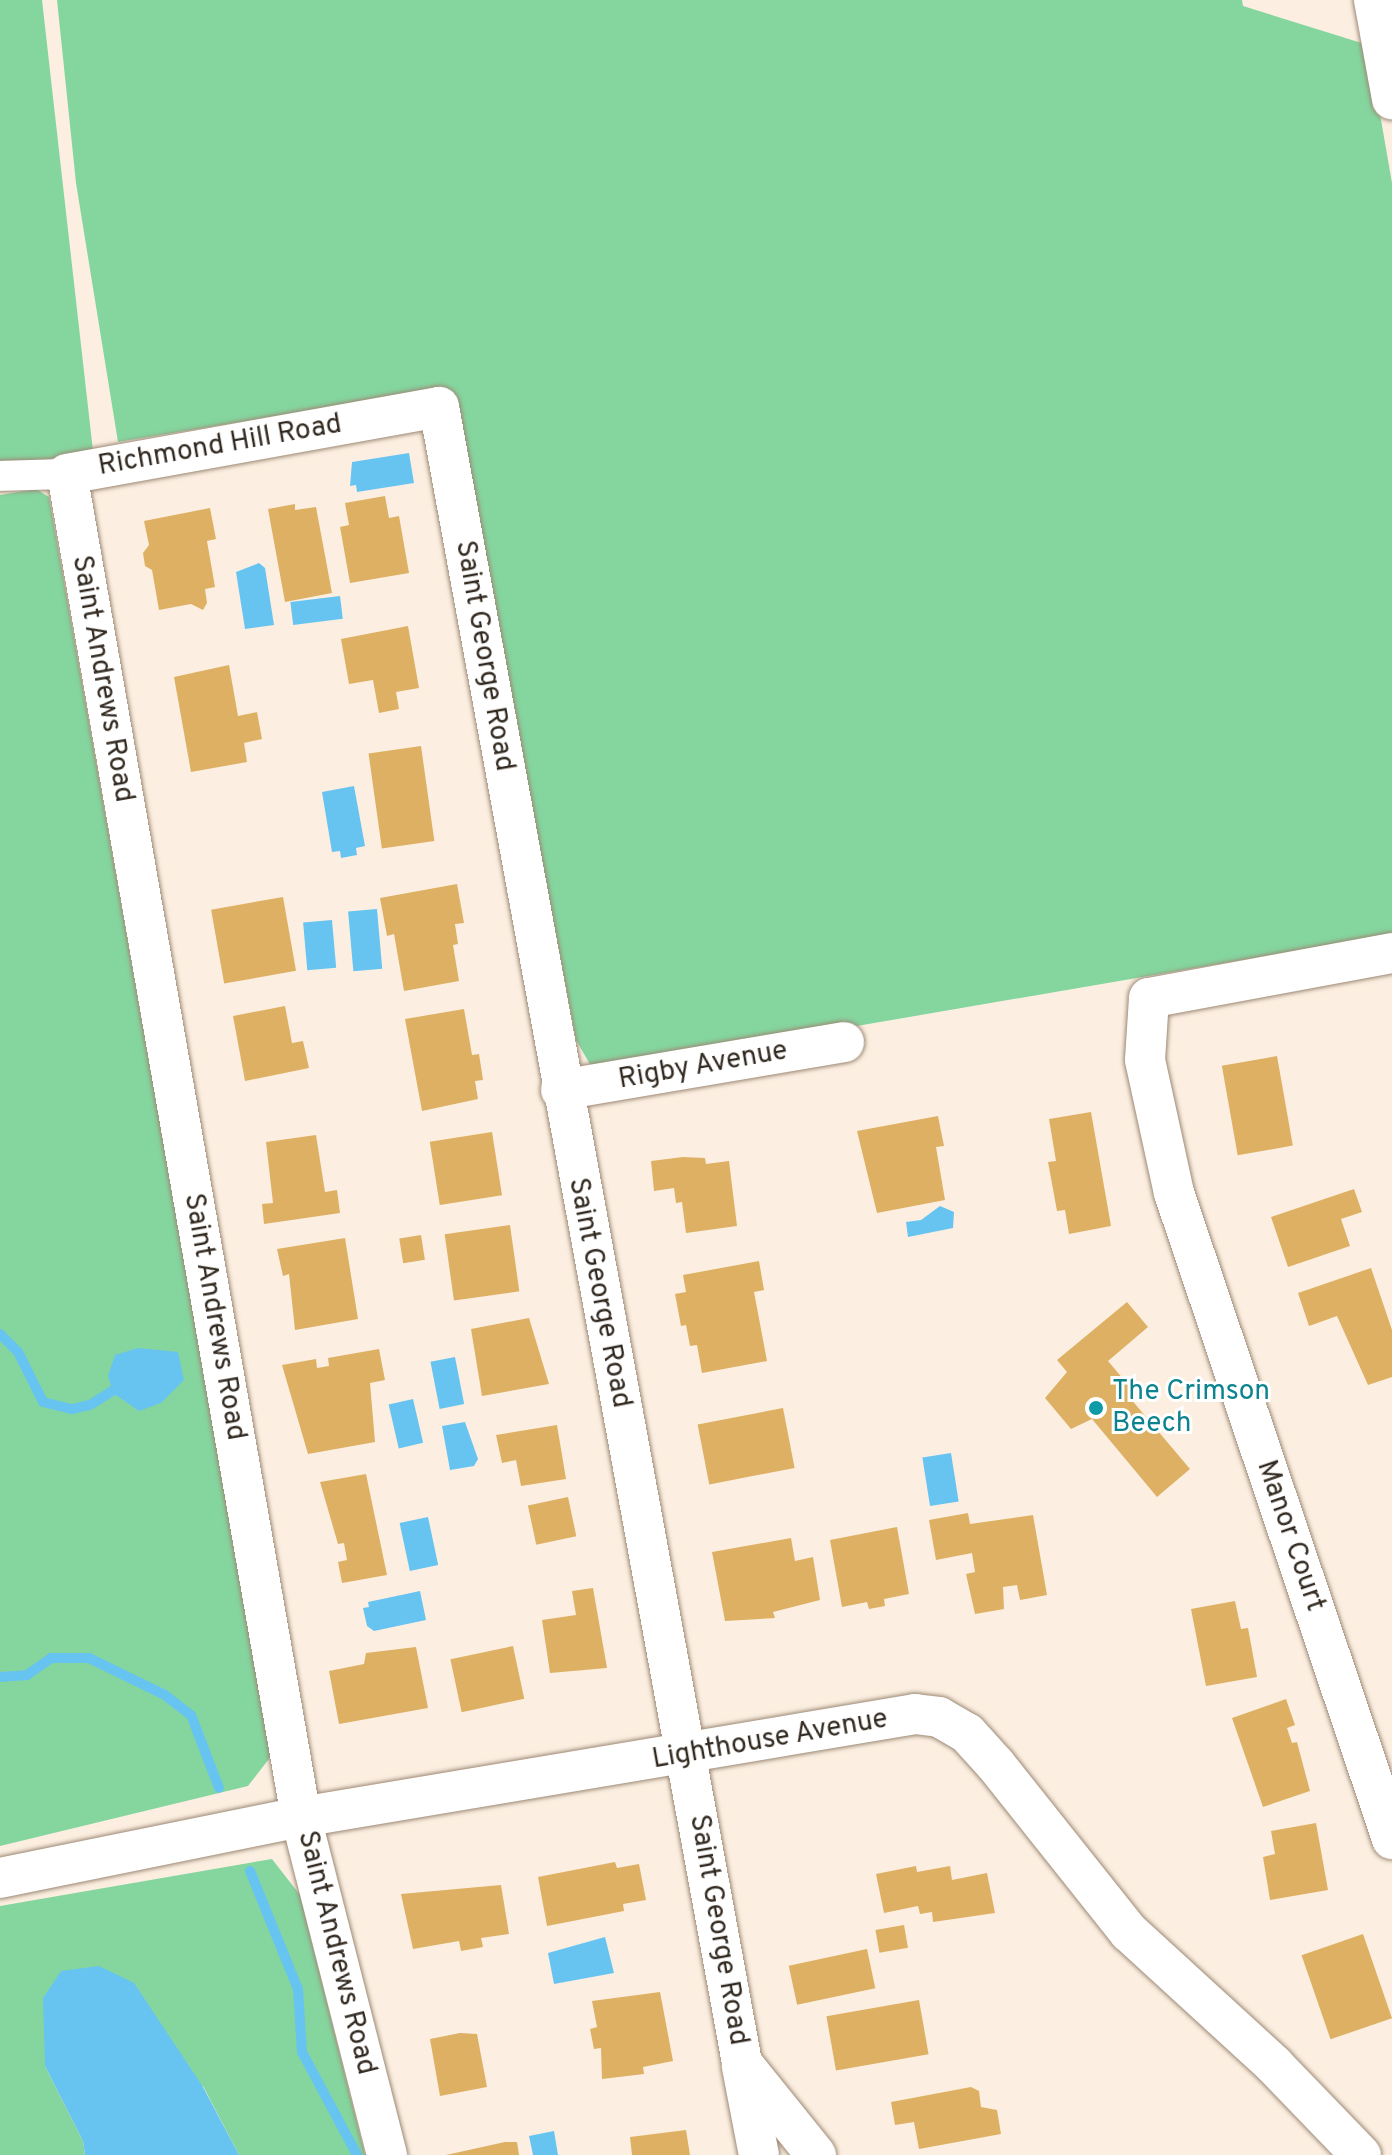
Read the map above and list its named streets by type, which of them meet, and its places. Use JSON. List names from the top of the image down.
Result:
{
  "streets": {
    "street": [
      "Richmond Hill Road",
      "Saint George Road",
      "Saint Andrews Road",
      "Rigby Avenue",
      "Manor Court",
      "Lighthouse Avenue"
    ]
  },
  "crossings": [
    ["Richmond Hill Road", "Saint George Road"],
    ["Richmond Hill Road", "Saint Andrews Road"],
    ["Saint George Road", "Rigby Avenue"],
    ["Saint George Road", "Lighthouse Avenue"],
    ["Saint Andrews Road", "Lighthouse Avenue"]
  ],
  "places": ["The Crimson Beech"]
}
